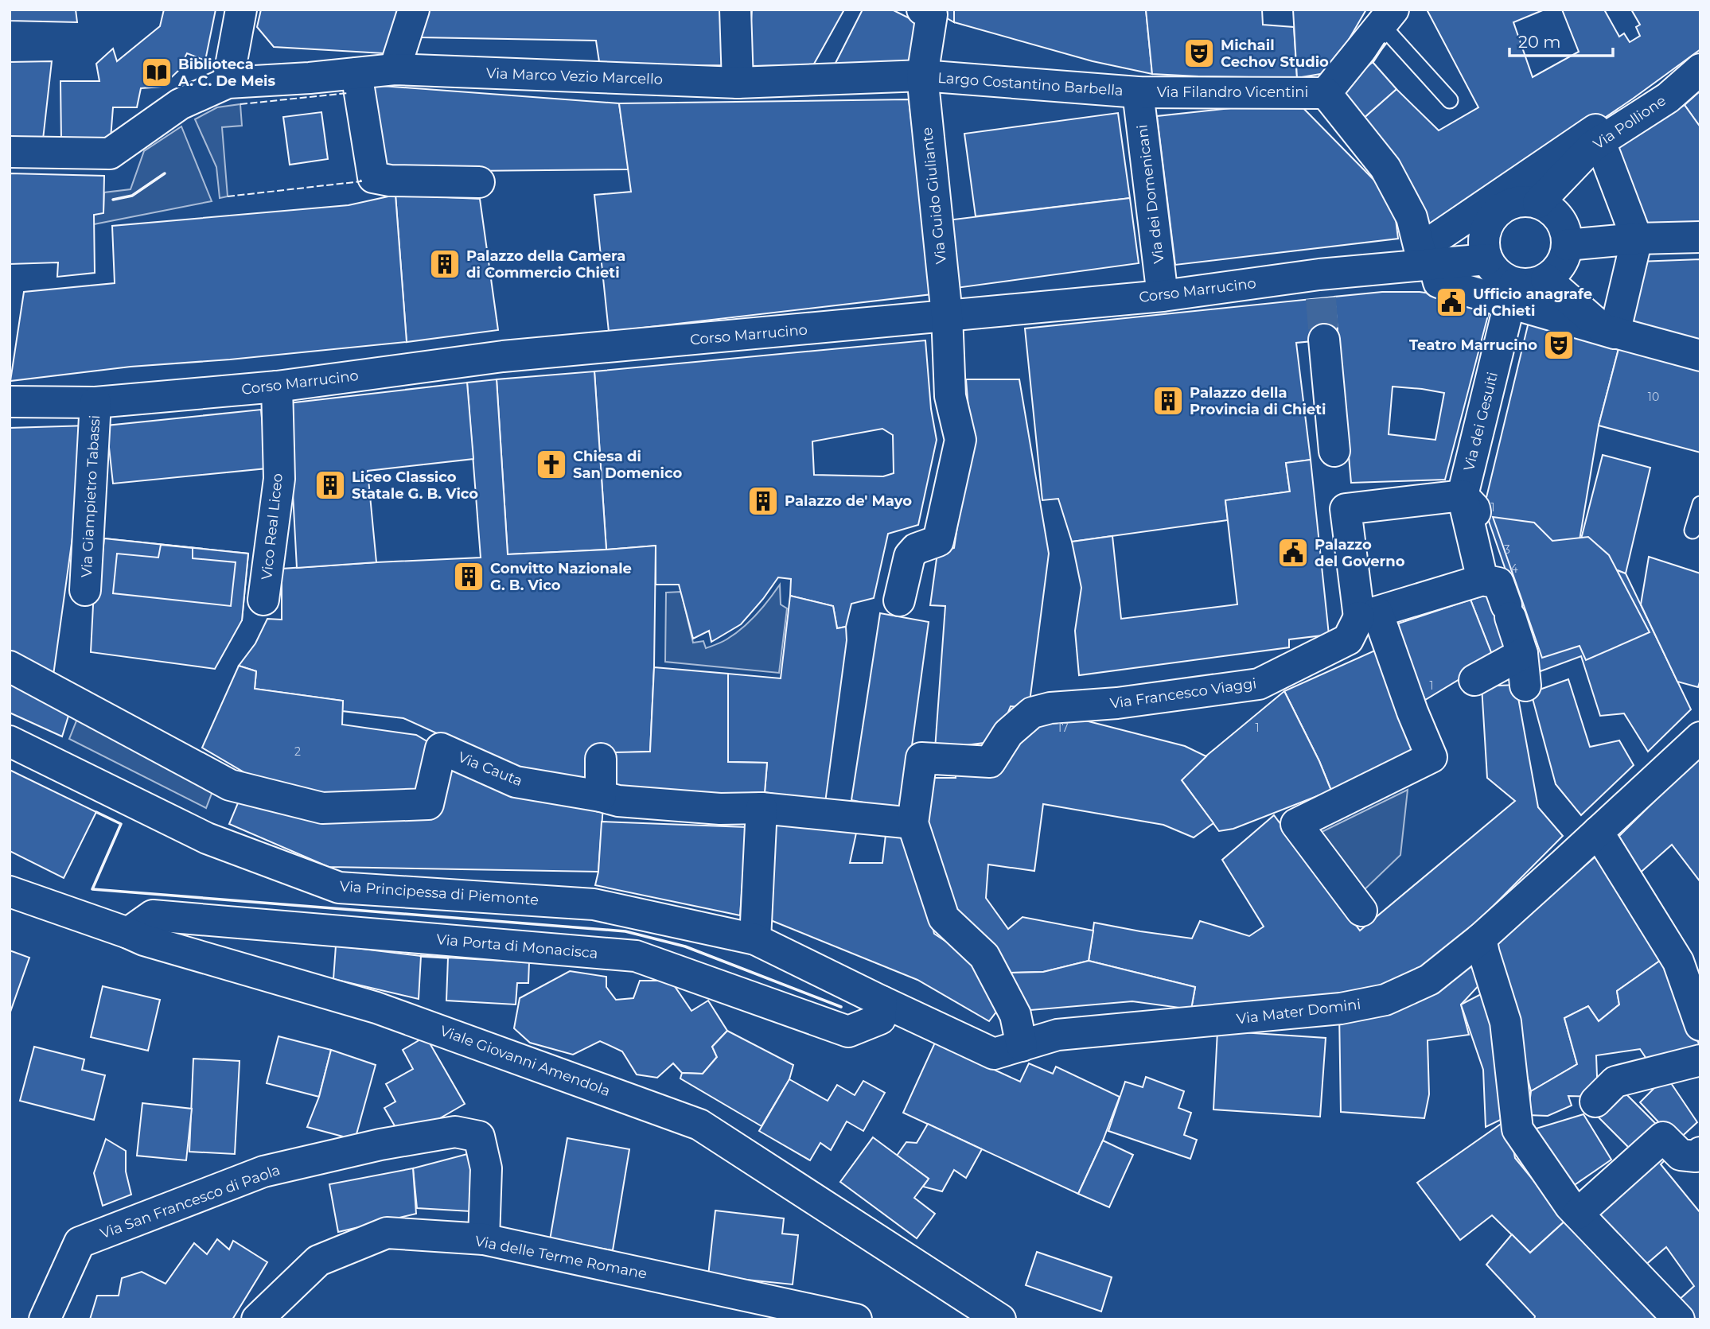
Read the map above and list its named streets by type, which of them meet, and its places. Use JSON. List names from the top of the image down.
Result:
{
  "streets": {
    "street": [
      "Via Marco Vezio Marcello",
      "Largo Costantino Barbella",
      "Via Filandro Vicentini",
      "Via Pollione",
      "Via dei Domenicani",
      "Via Guido Giuliante",
      "Corso Marrucino",
      "Via dei Gesuiti",
      "Via Giampietro Tabassi",
      "Vico Real Liceo",
      "Via Francesco Viaggi",
      "Via Cauta",
      "Via Principessa di Piemonte",
      "Via Porta di Monacisca",
      "Via Mater Domini",
      "Viale Giovanni Amendola",
      "Via San Francesco di Paola",
      "Via delle Terme Romane"
    ]
  },
  "crossings": [
    ["Via Marco Vezio Marcello", "Largo Costantino Barbella"],
    ["Via Marco Vezio Marcello", "Via Guido Giuliante"],
    ["Largo Costantino Barbella", "Via Filandro Vicentini"],
    ["Largo Costantino Barbella", "Via dei Domenicani"],
    ["Largo Costantino Barbella", "Via Guido Giuliante"],
    ["Via Filandro Vicentini", "Via dei Domenicani"],
    ["Via Filandro Vicentini", "Corso Marrucino"],
    ["Via Pollione", "Corso Marrucino"],
    ["Via Pollione", "Via dei Gesuiti"],
    ["Via dei Domenicani", "Corso Marrucino"],
    ["Via Guido Giuliante", "Corso Marrucino"],
    ["Corso Marrucino", "Via dei Gesuiti"],
    ["Corso Marrucino", "Via Giampietro Tabassi"],
    ["Corso Marrucino", "Vico Real Liceo"],
    ["Via Francesco Viaggi", "Via Cauta"],
    ["Via Principessa di Piemonte", "Via Porta di Monacisca"],
    ["Via Principessa di Piemonte", "Via Mater Domini"],
    ["Via Porta di Monacisca", "Via Mater Domini"],
    ["Via Porta di Monacisca", "Viale Giovanni Amendola"],
    ["Via San Francesco di Paola", "Via delle Terme Romane"]
  ],
  "places": {
    "theatre": ["Michail Cechov Studio", "Teatro Marrucino"],
    "library": ["Biblioteca A. C. De Meis"],
    "building": [
      "Palazzo della Camera di Commercio Chieti",
      "Palazzo della Provincia di Chieti",
      "Liceo Classico Statale G. B. Vico",
      "Palazzo de' Mayo",
      "Convitto Nazionale G. B. Vico"
    ],
    "public building": ["Ufficio anagrafe di Chieti", "Palazzo del Governo"],
    "church": ["Chiesa di San Domenico"]
  },
  "house_numbers": [
    "10",
    "1",
    "3",
    "4",
    "1",
    "17",
    "1",
    "2"
  ],
  "scale_bar": "20 m"
}
